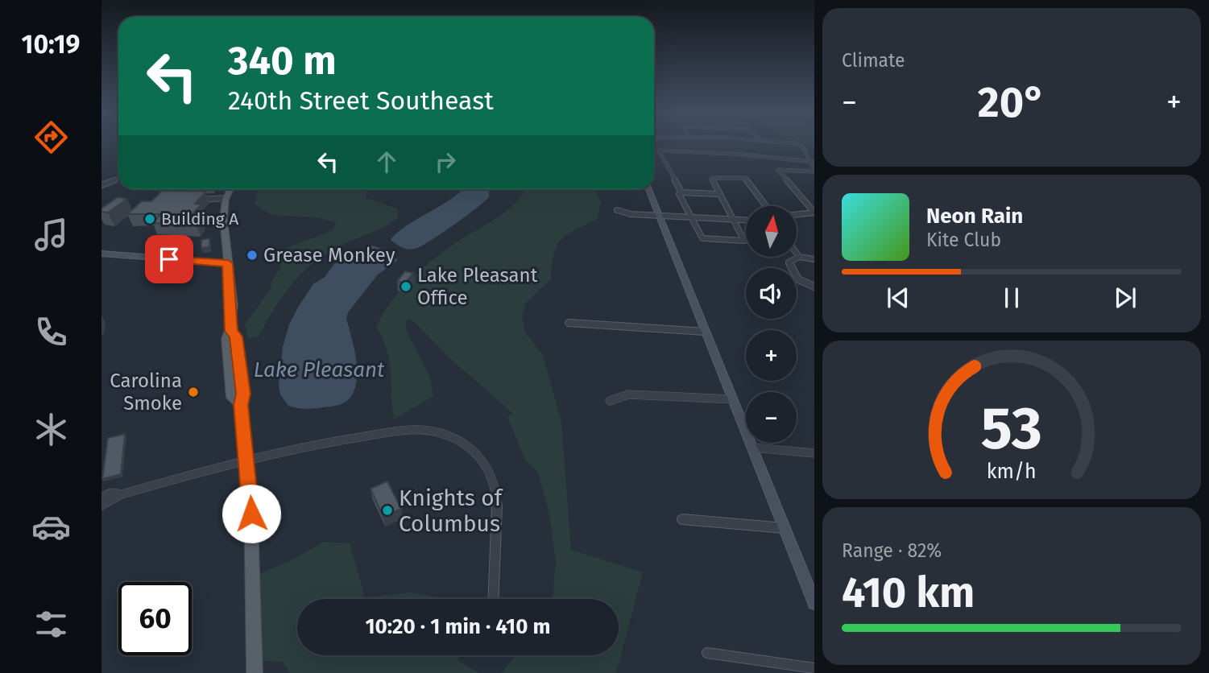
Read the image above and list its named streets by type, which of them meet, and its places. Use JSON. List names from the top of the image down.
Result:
{
  "water": ["Lake Pleasant"],
  "places": [
    "Building A",
    "Grease Monkey",
    "Lake Pleasant Office",
    "Carolina Smoke",
    "Knights of Columbus"
  ],
  "north": "top",
  "page": {
    "tabs": "10:19",
    "tile": [
      "Climate",
      ["Range · 82%", "410 km"]
    ],
    "turn": ["340 m", "240th Street Southeast"],
    "heat": ["−", "20°", "+"],
    "song": ["Neon Rain", "Kite Club"],
    "map_buttons": ["+", "−"],
    "limit": "60",
    "trip": "10:20 · 1 min · 410 m",
    "gauge": ["53", "km/h"]
  }
}
